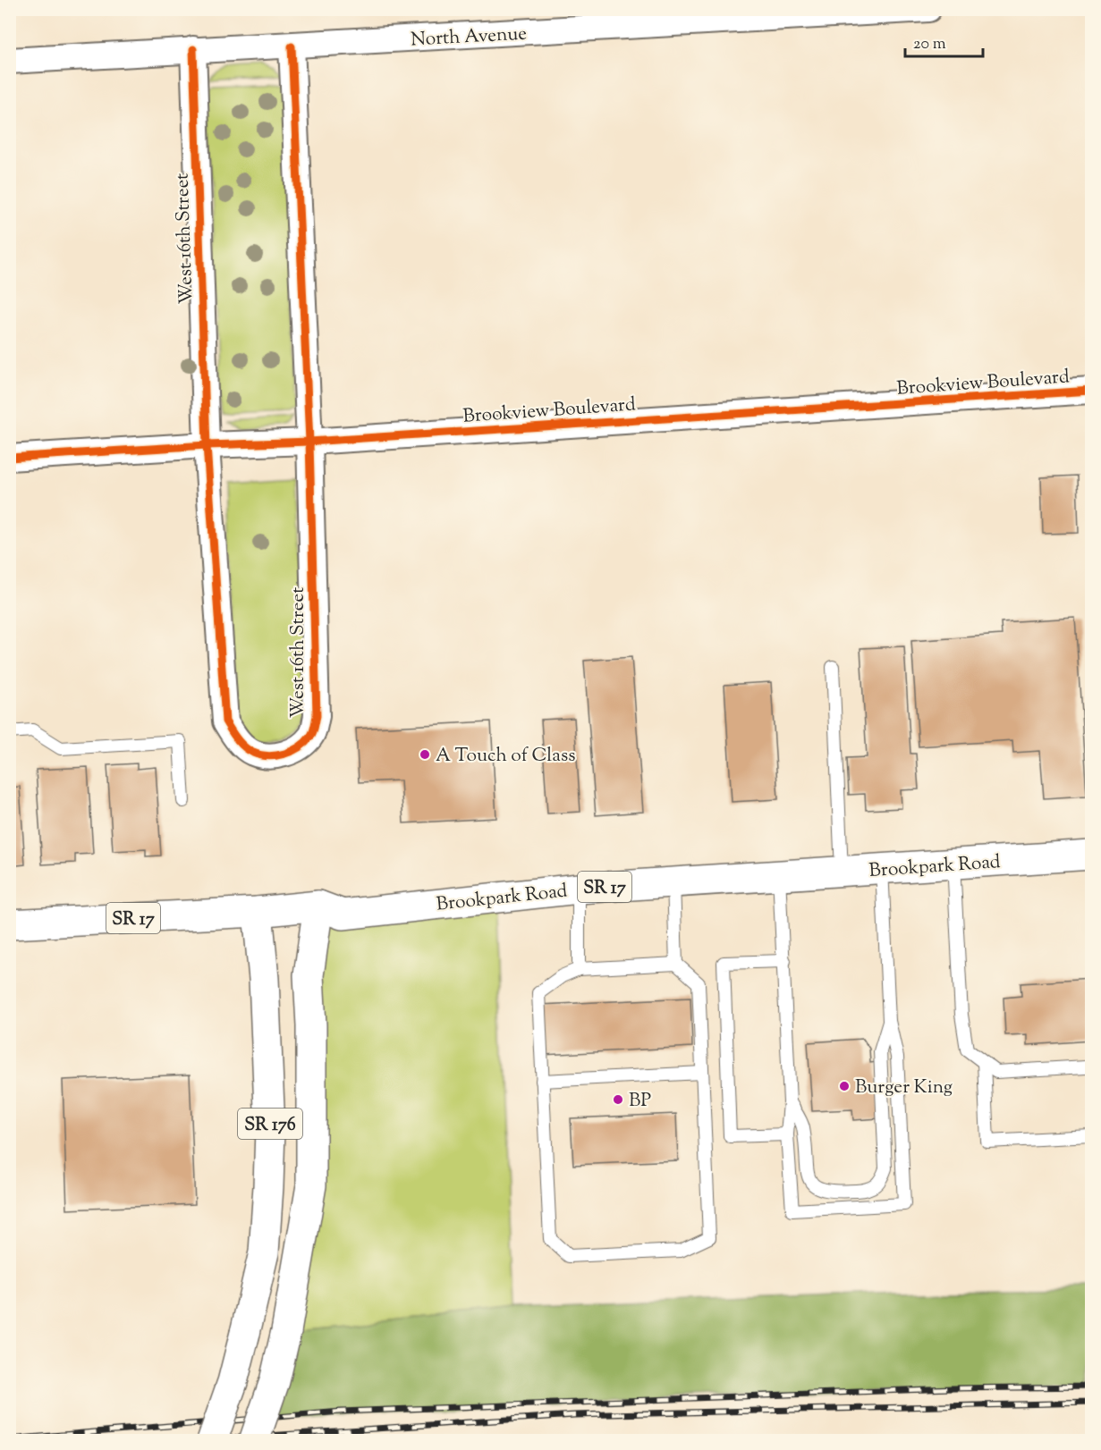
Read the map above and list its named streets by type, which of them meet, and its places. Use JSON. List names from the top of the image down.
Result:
{
  "streets": {
    "main road": ["Brookpark Road", "SR 17", "SR 176"],
    "street": ["North Avenue", "West 16th Street", "Brookview Boulevard"]
  },
  "crossings": [
    ["North Avenue", "West 16th Street"],
    ["West 16th Street", "Brookview Boulevard"],
    ["Brookpark Road", "SR 176"]
  ],
  "places": ["A Touch of Class", "Burger King", "BP"],
  "scale_bar": "20 m"
}
